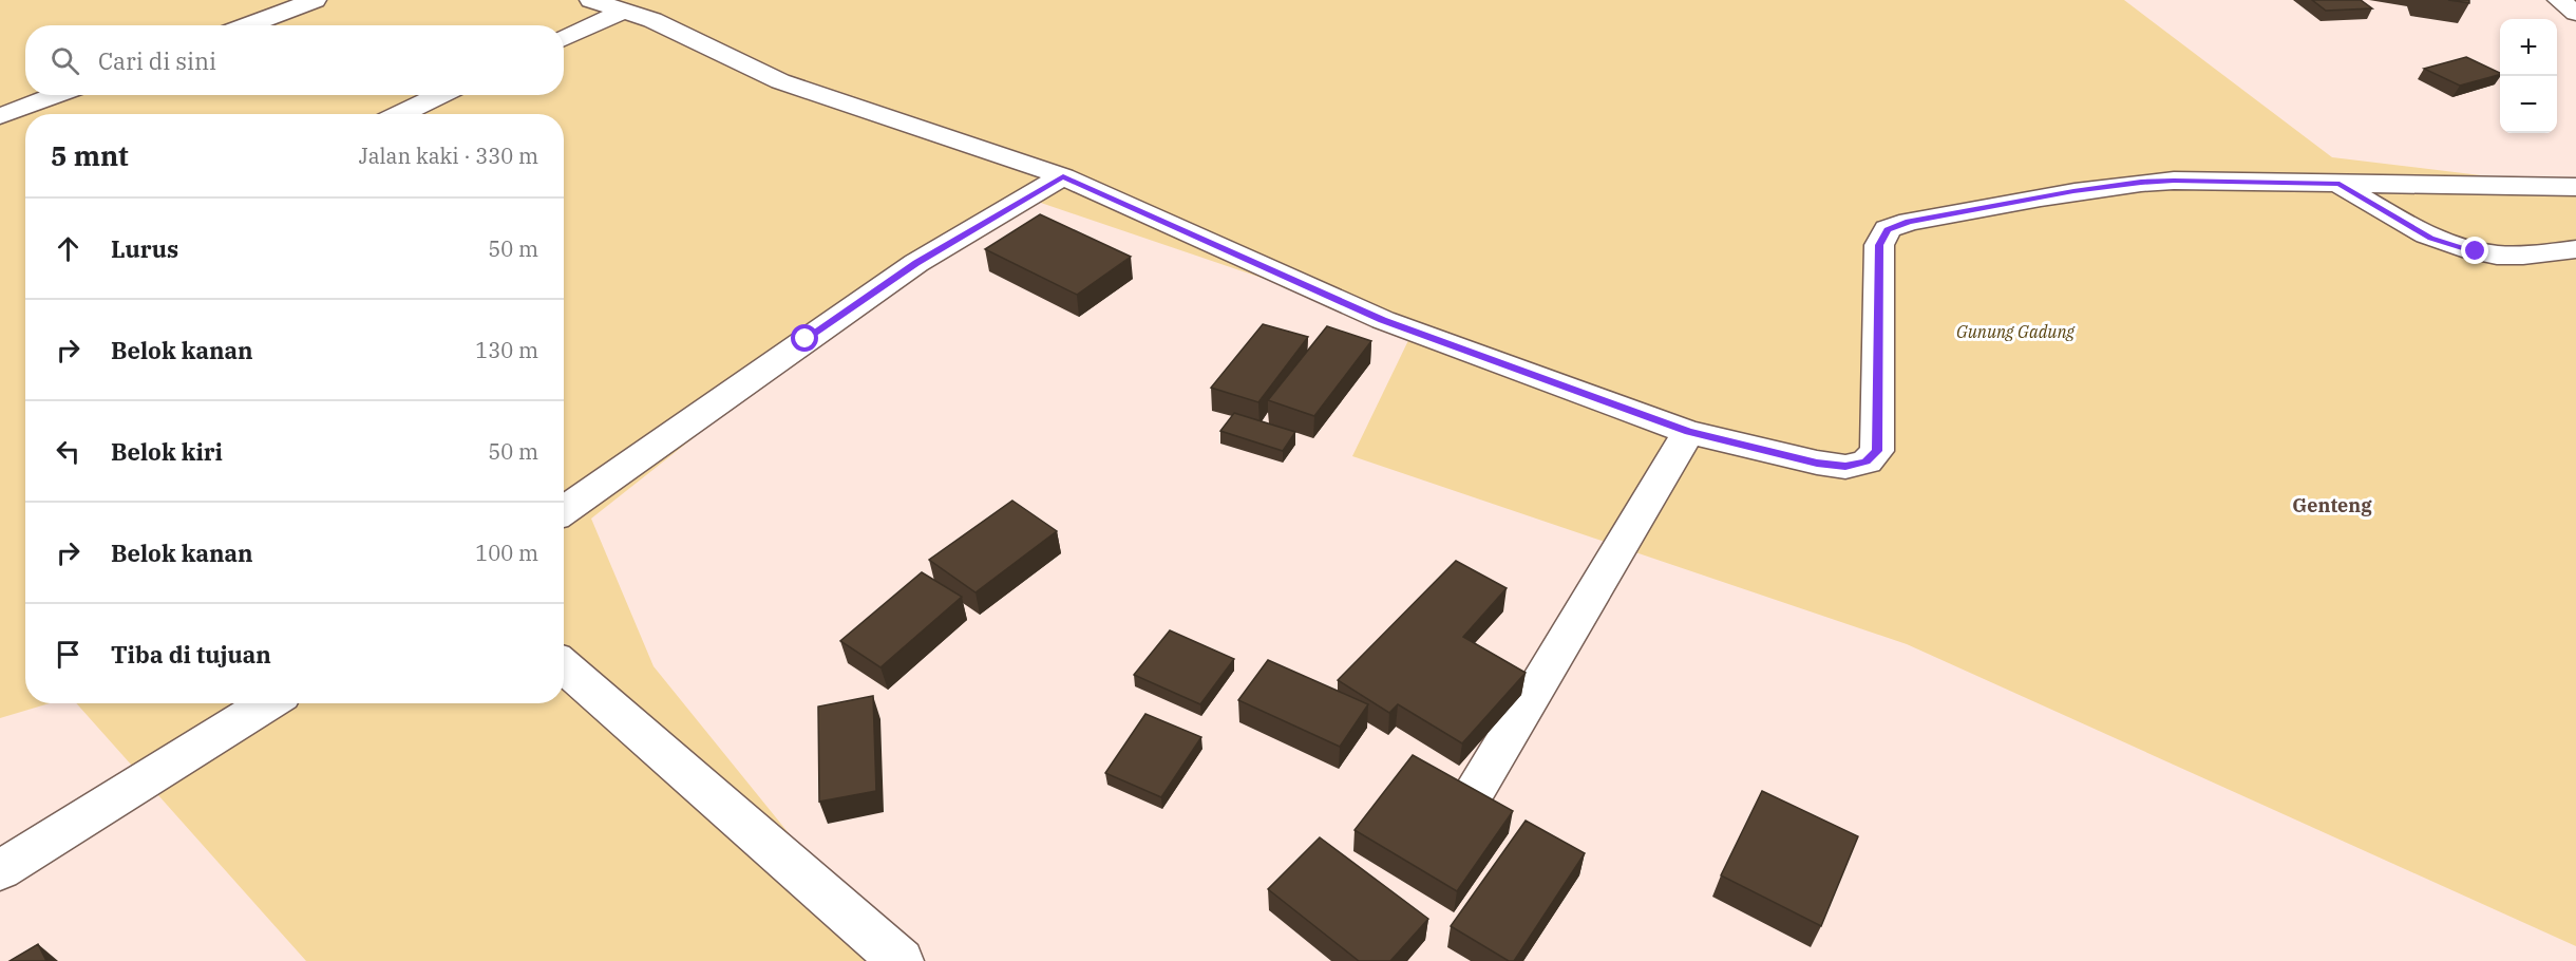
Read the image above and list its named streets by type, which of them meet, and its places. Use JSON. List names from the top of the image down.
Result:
{
  "districts": ["Genteng"],
  "parks": ["Gunung Gadung"],
  "page": {
    "map_buttons": ["+", "−"],
    "search": "Cari di sini",
    "heading": ["5 mnt", "Jalan kaki · 330 m"],
    "list": [
      ["Lurus", "50 m"],
      ["Belok kanan", "130 m"],
      ["Belok kiri", "50 m"],
      ["Belok kanan", "100 m"],
      "Tiba di tujuan"
    ]
  }
}
